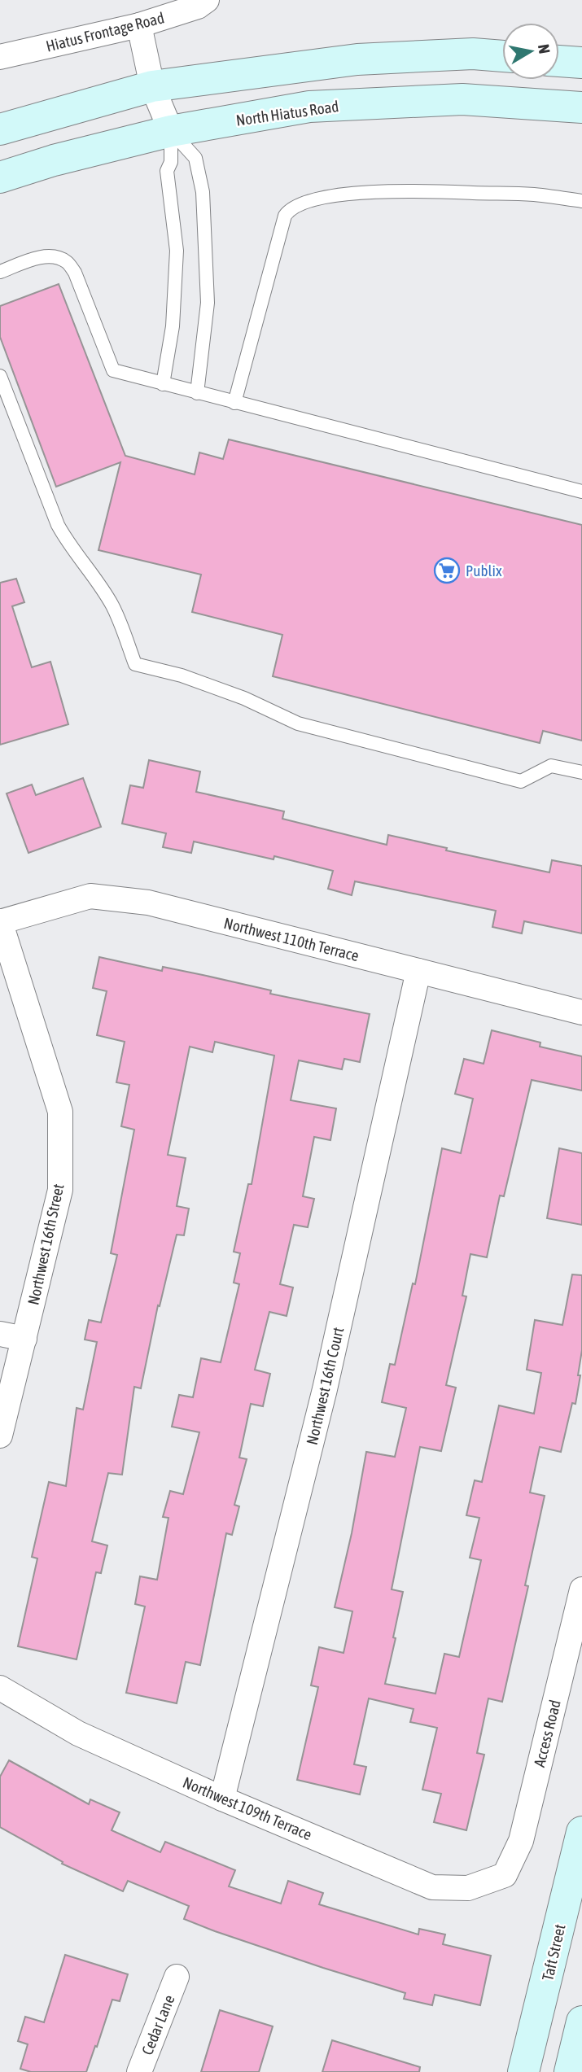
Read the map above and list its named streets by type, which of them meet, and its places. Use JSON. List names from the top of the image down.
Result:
{
  "streets": {
    "main road": ["North Hiatus Road", "Taft Street"],
    "street": [
      "Hiatus Frontage Road",
      "Northwest 110th Terrace",
      "Northwest 16th Street",
      "Northwest 16th Court",
      "Access Road",
      "Northwest 109th Terrace",
      "Cedar Lane"
    ]
  },
  "crossings": [
    ["Northwest 110th Terrace", "Northwest 16th Street"],
    ["Northwest 110th Terrace", "Northwest 16th Court"],
    ["Northwest 16th Court", "Northwest 109th Terrace"],
    ["Access Road", "Northwest 109th Terrace"]
  ],
  "places": {
    "supermarket": ["Publix"]
  },
  "north": "right"
}
